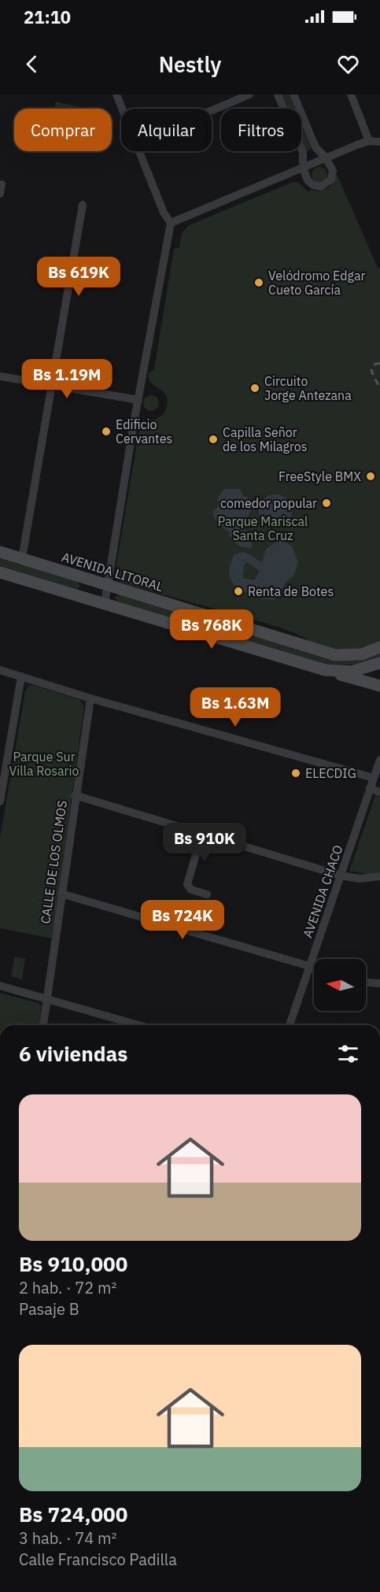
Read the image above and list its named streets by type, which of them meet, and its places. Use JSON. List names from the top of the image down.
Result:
{
  "streets": {
    "main road": ["AVENIDA LITORAL"],
    "street": ["CALLE DE LOS OLMOS", "AVENIDA CHACO"]
  },
  "parks": ["Parque Mariscal Santa Cruz", "Parque Sur Villa Rosario"],
  "places": [
    "Velódromo Edgar Cueto García",
    "Circuito Jorge Antezana",
    "Edificio Cervantes",
    "Capilla Señor de los Milagros",
    "FreeStyle BMX",
    "comedor popular",
    "Renta de Botes",
    "ELECDIG"
  ],
  "north": "left",
  "page": {
    "status": "21:10",
    "header": "Nestly",
    "chip": ["Comprar", "Alquilar", "Filtros"],
    "price": [
      "Bs 619K",
      "Bs 1.19M",
      "Bs 768K",
      "Bs 1.63M",
      "Bs 910K",
      "Bs 724K"
    ],
    "heading": "6 viviendas",
    "list": [
      {
        "name": "Bs 910,000",
        "note": "2 hab. · 72 m² · Pasaje B"
      },
      {
        "name": "Bs 724,000",
        "note": "3 hab. · 74 m² · Calle Francisco Padilla"
      }
    ]
  }
}
